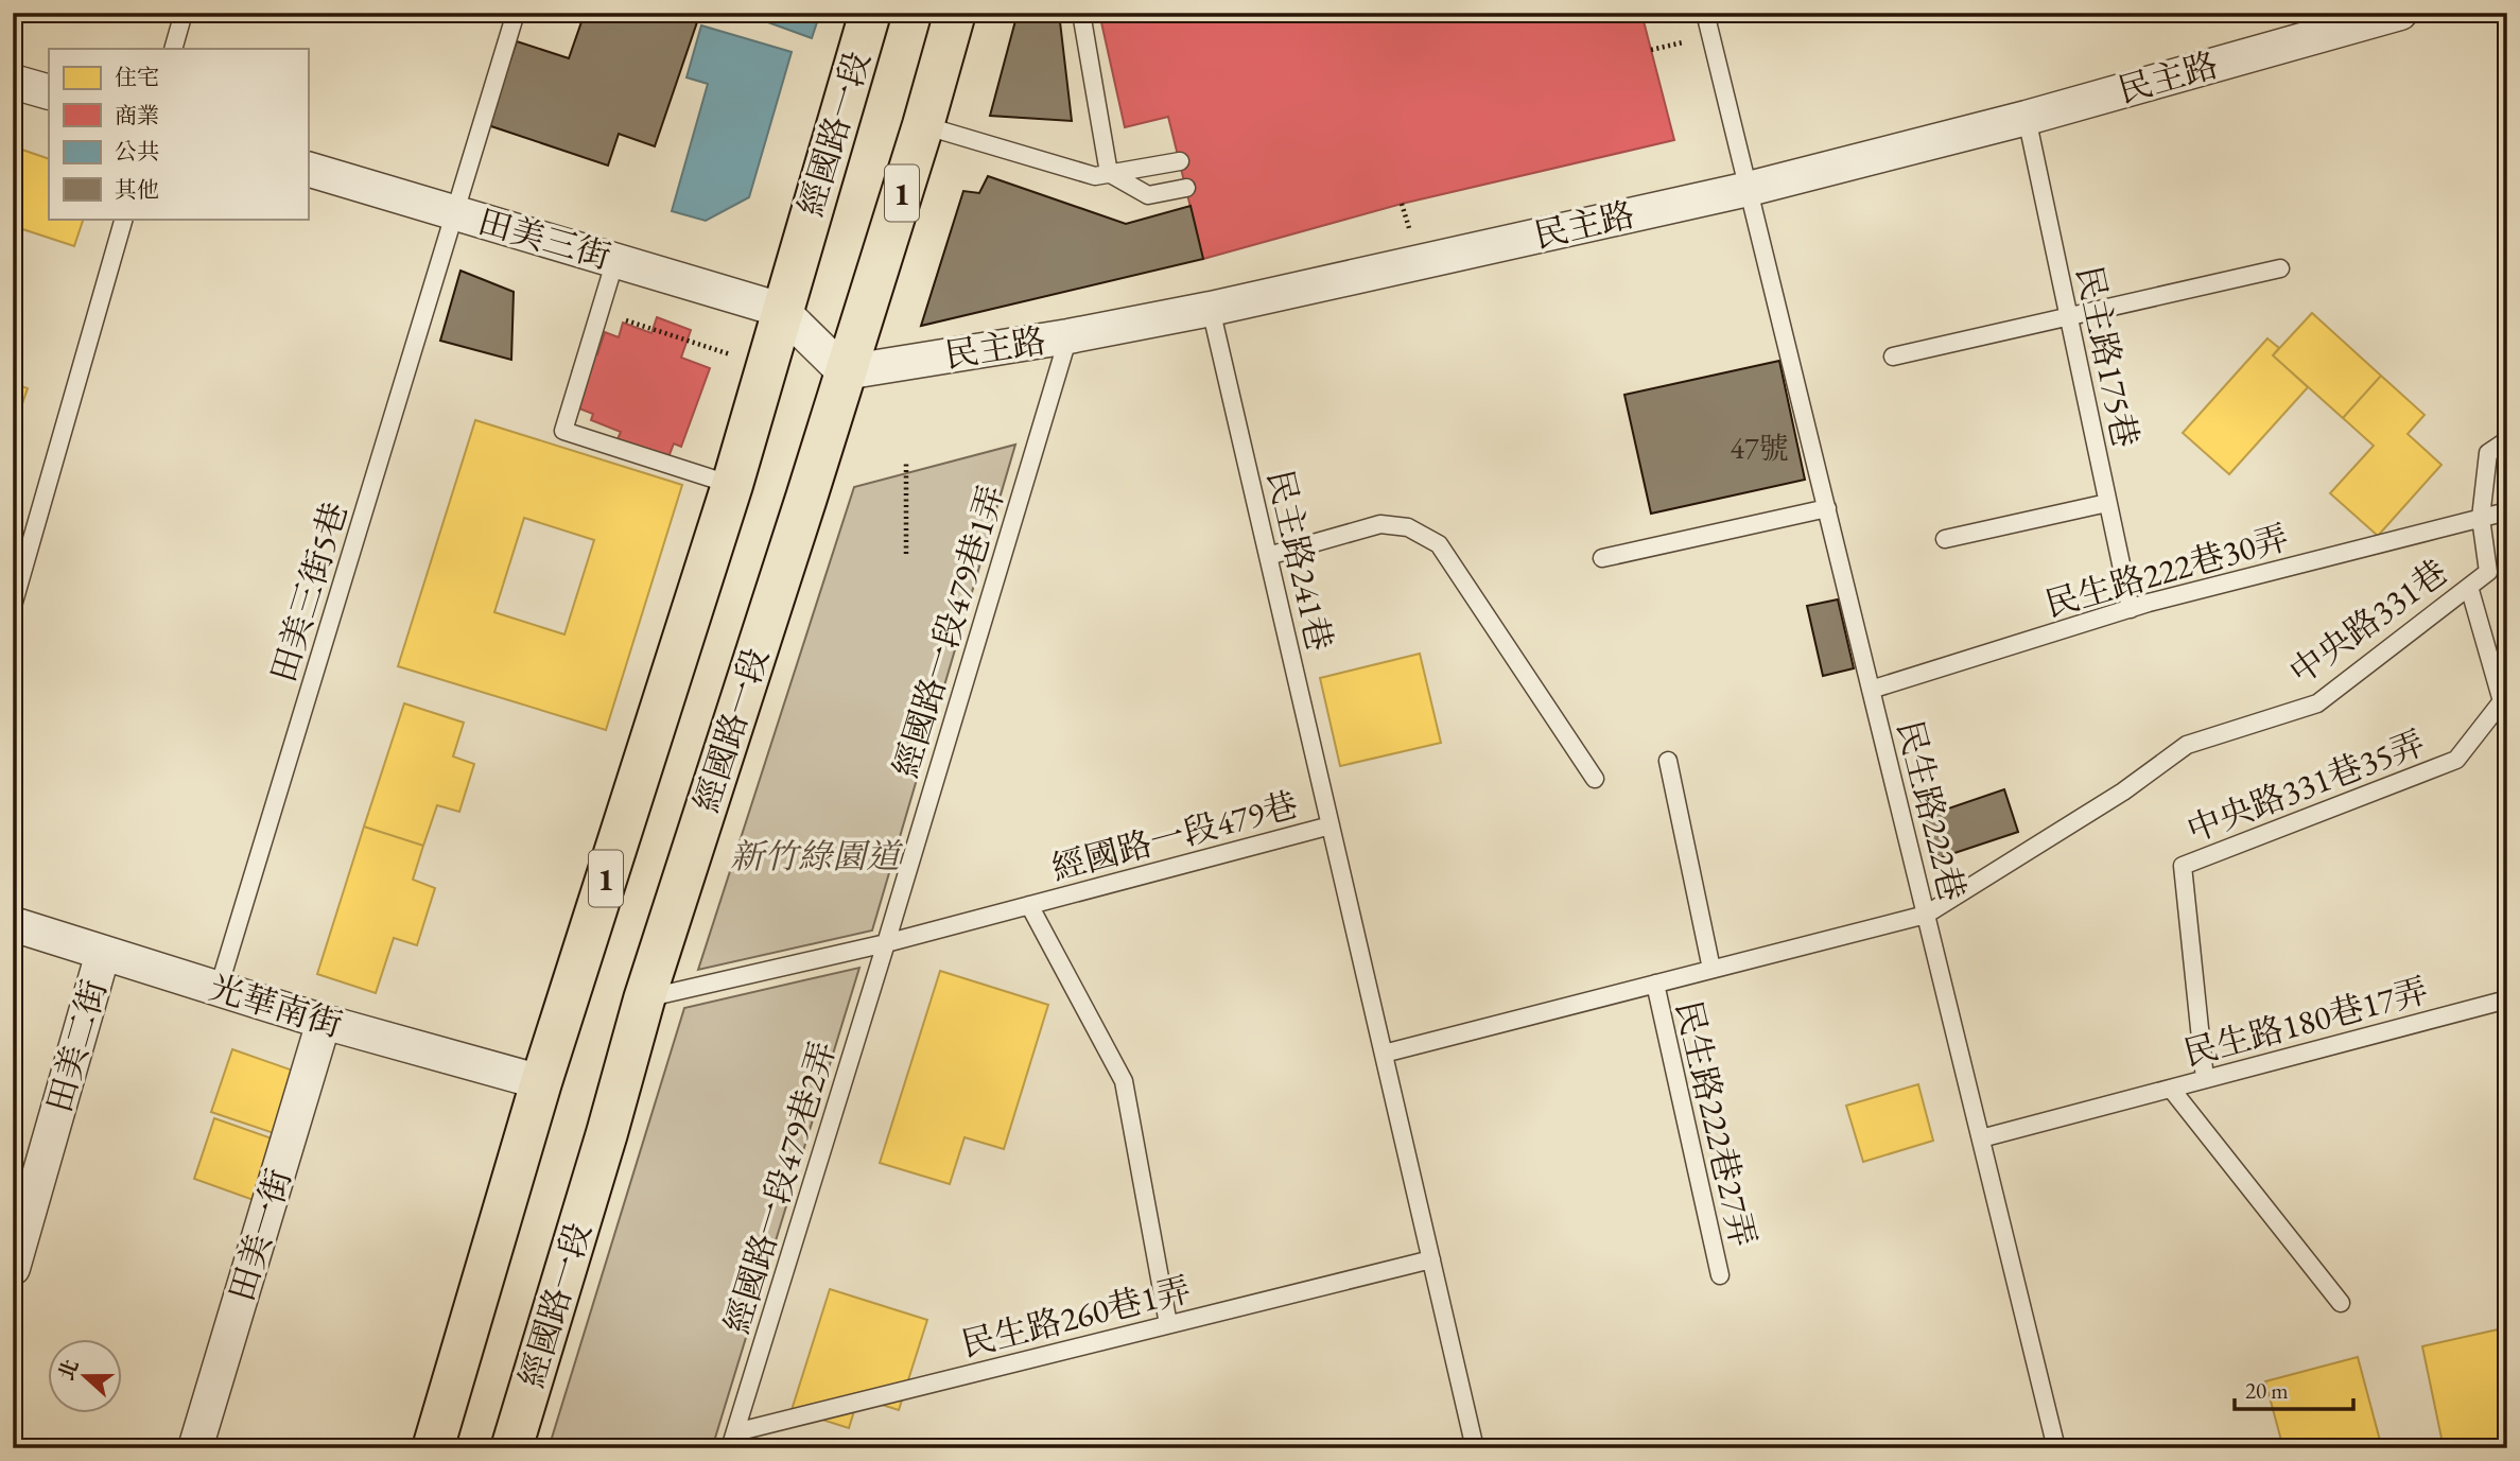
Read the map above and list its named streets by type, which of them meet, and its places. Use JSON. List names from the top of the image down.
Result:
{
  "streets": {
    "main road": ["經國路一段", "1"],
    "street": [
      "民主路",
      "田美三街",
      "光華南街",
      "田美二街",
      "田美一街"
    ],
    "lane": [
      "民主路175巷",
      "民主路241巷",
      "民生路222巷30弄",
      "田美三街5巷",
      "中央路331巷",
      "經國路一段479巷1弄",
      "中央路331巷35弄",
      "民生路222巷",
      "經國路一段479巷",
      "民生路180巷17弄",
      "民生路222巷27弄",
      "經國路一段479巷2弄",
      "民生路260巷1弄"
    ]
  },
  "crossings": [
    ["民主路", "經國路一段"],
    ["民主路", "民主路175巷"],
    ["民主路", "民主路241巷"],
    ["民主路", "經國路一段479巷1弄"],
    ["民主路", "民生路222巷"],
    ["經國路一段", "田美三街"],
    ["經國路一段", "經國路一段479巷"],
    ["經國路一段", "光華南街"],
    ["田美三街", "田美三街5巷"],
    ["民主路175巷", "民生路222巷30弄"],
    ["民主路241巷", "經國路一段479巷"],
    ["民生路222巷30弄", "中央路331巷"],
    ["民生路222巷30弄", "民生路222巷"],
    ["田美三街5巷", "光華南街"],
    ["中央路331巷", "中央路331巷35弄"],
    ["中央路331巷", "民生路222巷"],
    ["中央路331巷", "民生路222巷27弄"],
    ["經國路一段479巷1弄", "經國路一段479巷"],
    ["經國路一段479巷1弄", "經國路一段479巷2弄"],
    ["中央路331巷35弄", "民生路180巷17弄"],
    ["民生路222巷", "民生路222巷27弄"],
    ["經國路一段479巷", "民生路222巷27弄"],
    ["經國路一段479巷", "經國路一段479巷2弄"],
    ["經國路一段479巷", "民生路260巷1弄"],
    ["光華南街", "田美二街"],
    ["光華南街", "田美一街"],
    ["經國路一段479巷2弄", "民生路260巷1弄"]
  ],
  "parks": ["新竹綠園道"],
  "house_numbers": ["47號"],
  "legend": [
    "住宅",
    "商業",
    "公共",
    "其他"
  ],
  "scale_bar": "20 m",
  "north": "left"
}
